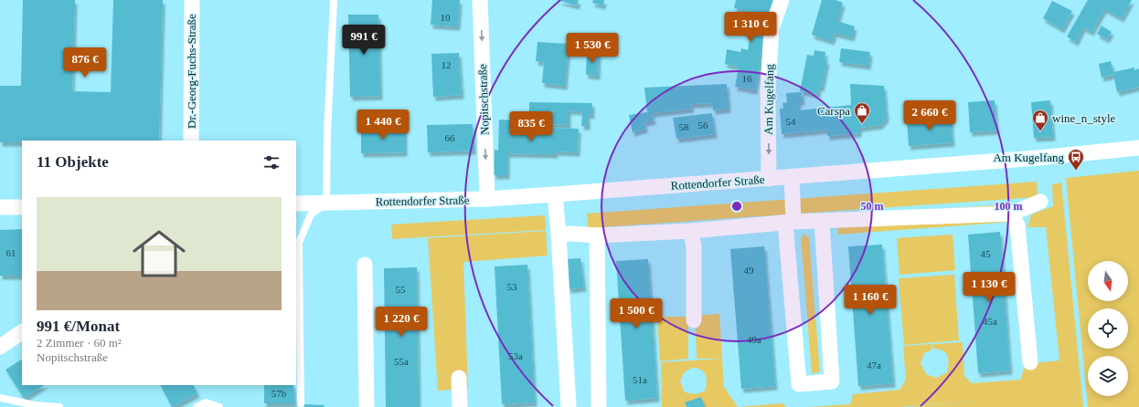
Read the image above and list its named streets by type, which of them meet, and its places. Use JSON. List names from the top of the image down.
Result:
{
  "streets": {
    "street": [
      "Dr.-Georg-Fuchs-Straße",
      "Nopitschstraße",
      "Am Kugelfang",
      "Rottendorfer Straße"
    ]
  },
  "crossings": [
    ["Nopitschstraße", "Rottendorfer Straße"],
    ["Am Kugelfang", "Rottendorfer Straße"]
  ],
  "one_way": ["Nopitschstraße", "Am Kugelfang"],
  "places": {
    "shop": ["Carspa", "wine_n_style"],
    "bus stop": ["Am Kugelfang"]
  },
  "house_numbers": [
    "10",
    "12",
    "16",
    "54",
    "56",
    "58",
    "66",
    "61",
    "45",
    "49",
    "53",
    "55",
    "45a",
    "49a",
    "53a",
    "55a",
    "47a",
    "51a",
    "57b"
  ],
  "north": "bottom",
  "page": {
    "price": [
      "1 310 €",
      "991 €",
      "1 530 €",
      "876 €",
      "2 660 €",
      "1 440 €",
      "835 €",
      "1 130 €",
      "1 160 €",
      "1 500 €",
      "1 220 €"
    ],
    "heading": "11 Objekte",
    "list": [
      {
        "name": "991 €/Monat",
        "note": "2 Zimmer · 60 m² · Nopitschstraße"
      }
    ]
  },
  "rings": ["50 m", "100 m"]
}
